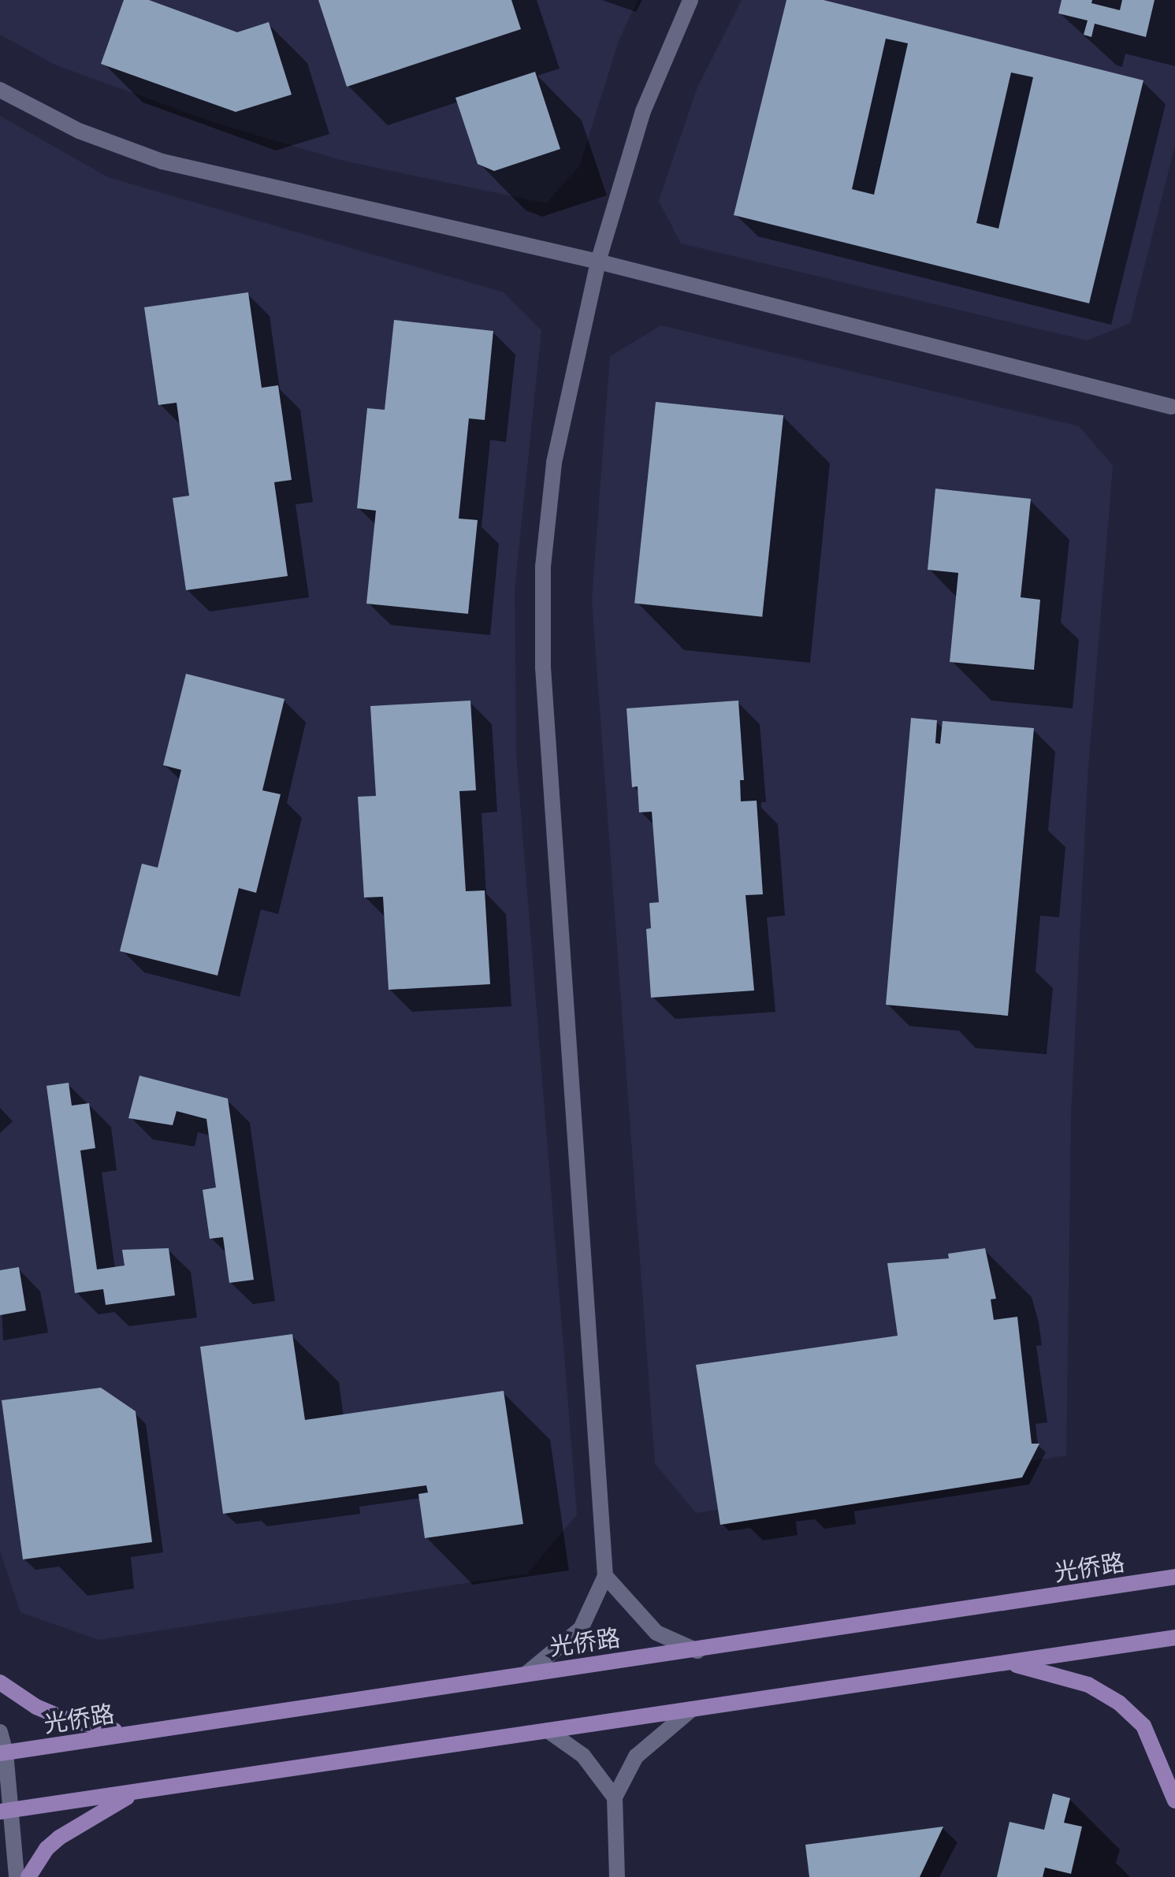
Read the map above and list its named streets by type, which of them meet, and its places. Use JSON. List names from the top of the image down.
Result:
{
  "streets": {
    "main road": ["光侨路"]
  }
}
